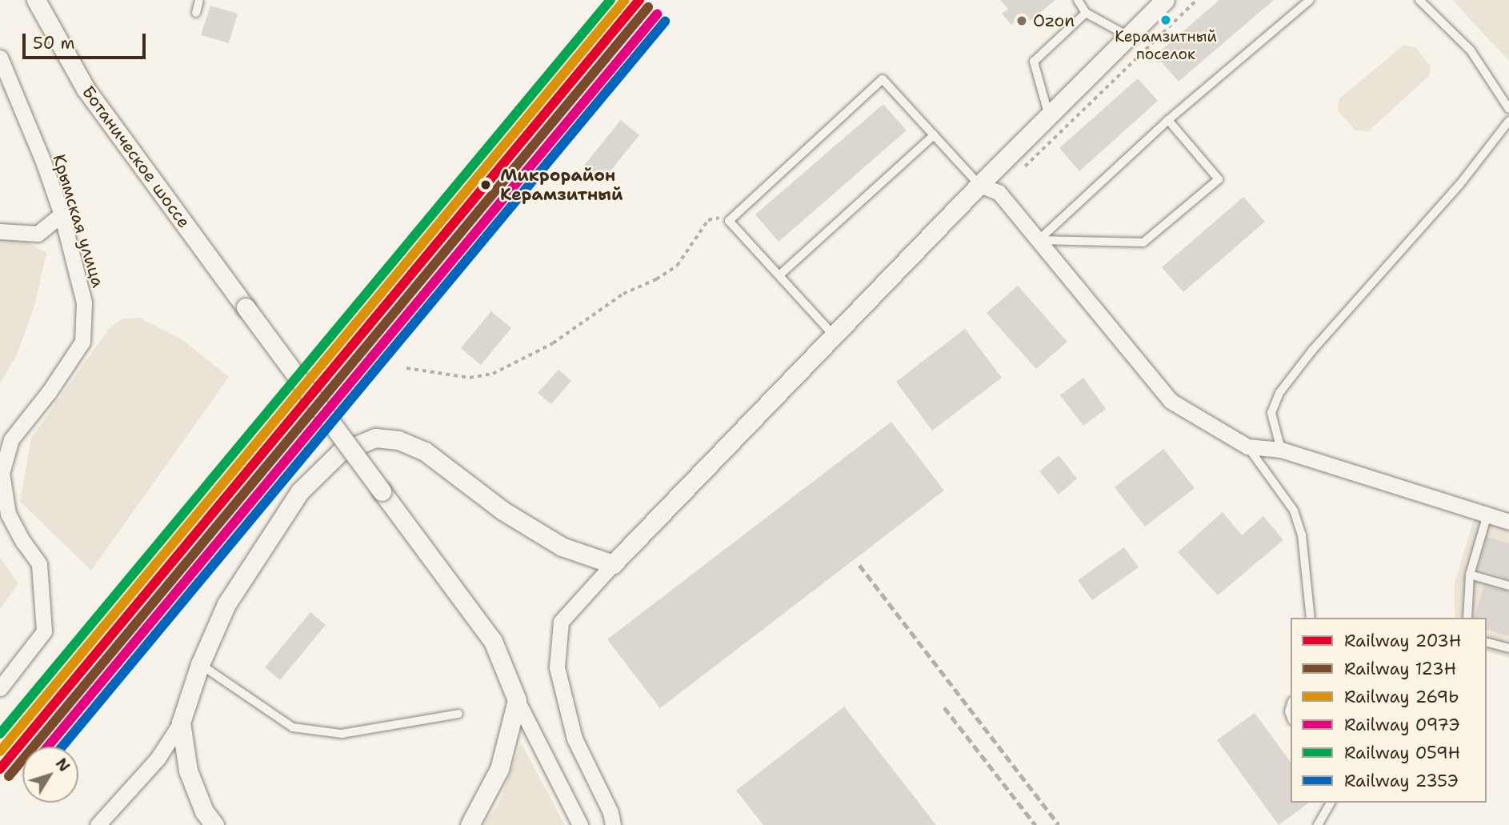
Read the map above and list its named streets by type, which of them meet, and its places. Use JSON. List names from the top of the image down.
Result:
{
  "streets": {
    "street": ["Ботаническое шоссе", "Крымская улица"]
  },
  "places": ["Керамзитный поселок", "Ozon", "Микрорайон Керамзитный"],
  "lines": [
    "rail line 203Н",
    "rail line 269Ь",
    "rail line 059Н",
    "rail line 123Н",
    "rail line 097Э",
    "rail line 235Э"
  ],
  "legend": [
    "Railway 203Н",
    "Railway 123Н",
    "Railway 269Ь",
    "Railway 097Э",
    "Railway 059Н",
    "Railway 235Э"
  ],
  "scale_bar": "50 m",
  "north": "top right"
}
